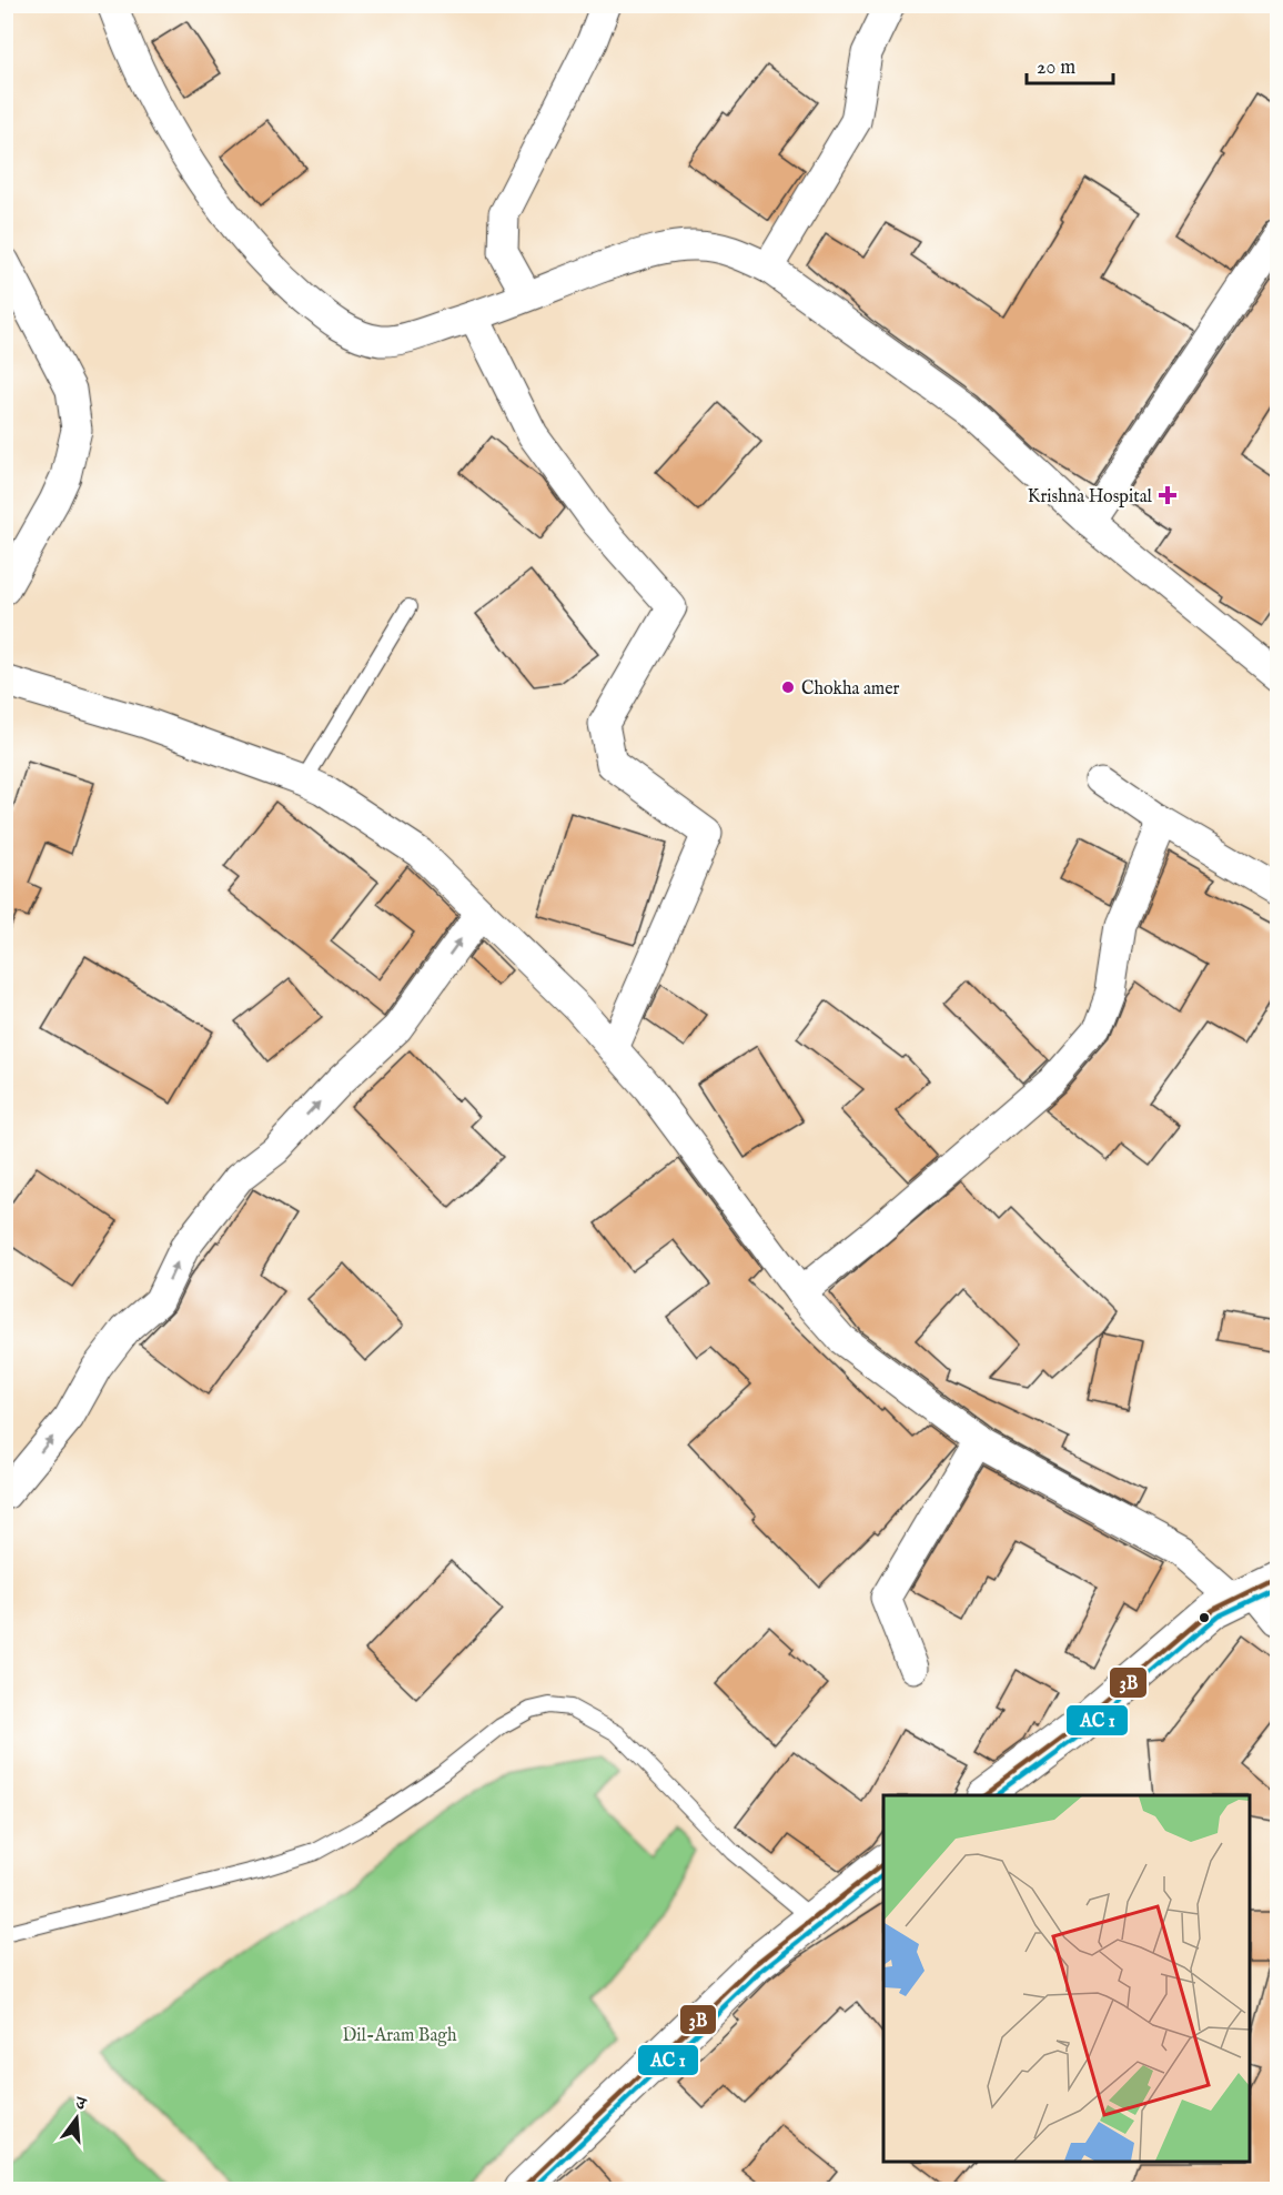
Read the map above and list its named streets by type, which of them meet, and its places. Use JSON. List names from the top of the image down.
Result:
{
  "parks": ["Dil-Aram Bagh"],
  "places": {
    "health": ["Krishna Hospital"],
    "other": ["Chokha amer"]
  },
  "lines": ["transit line 3B"],
  "scale_bar": "20 m",
  "north": "top"
}
